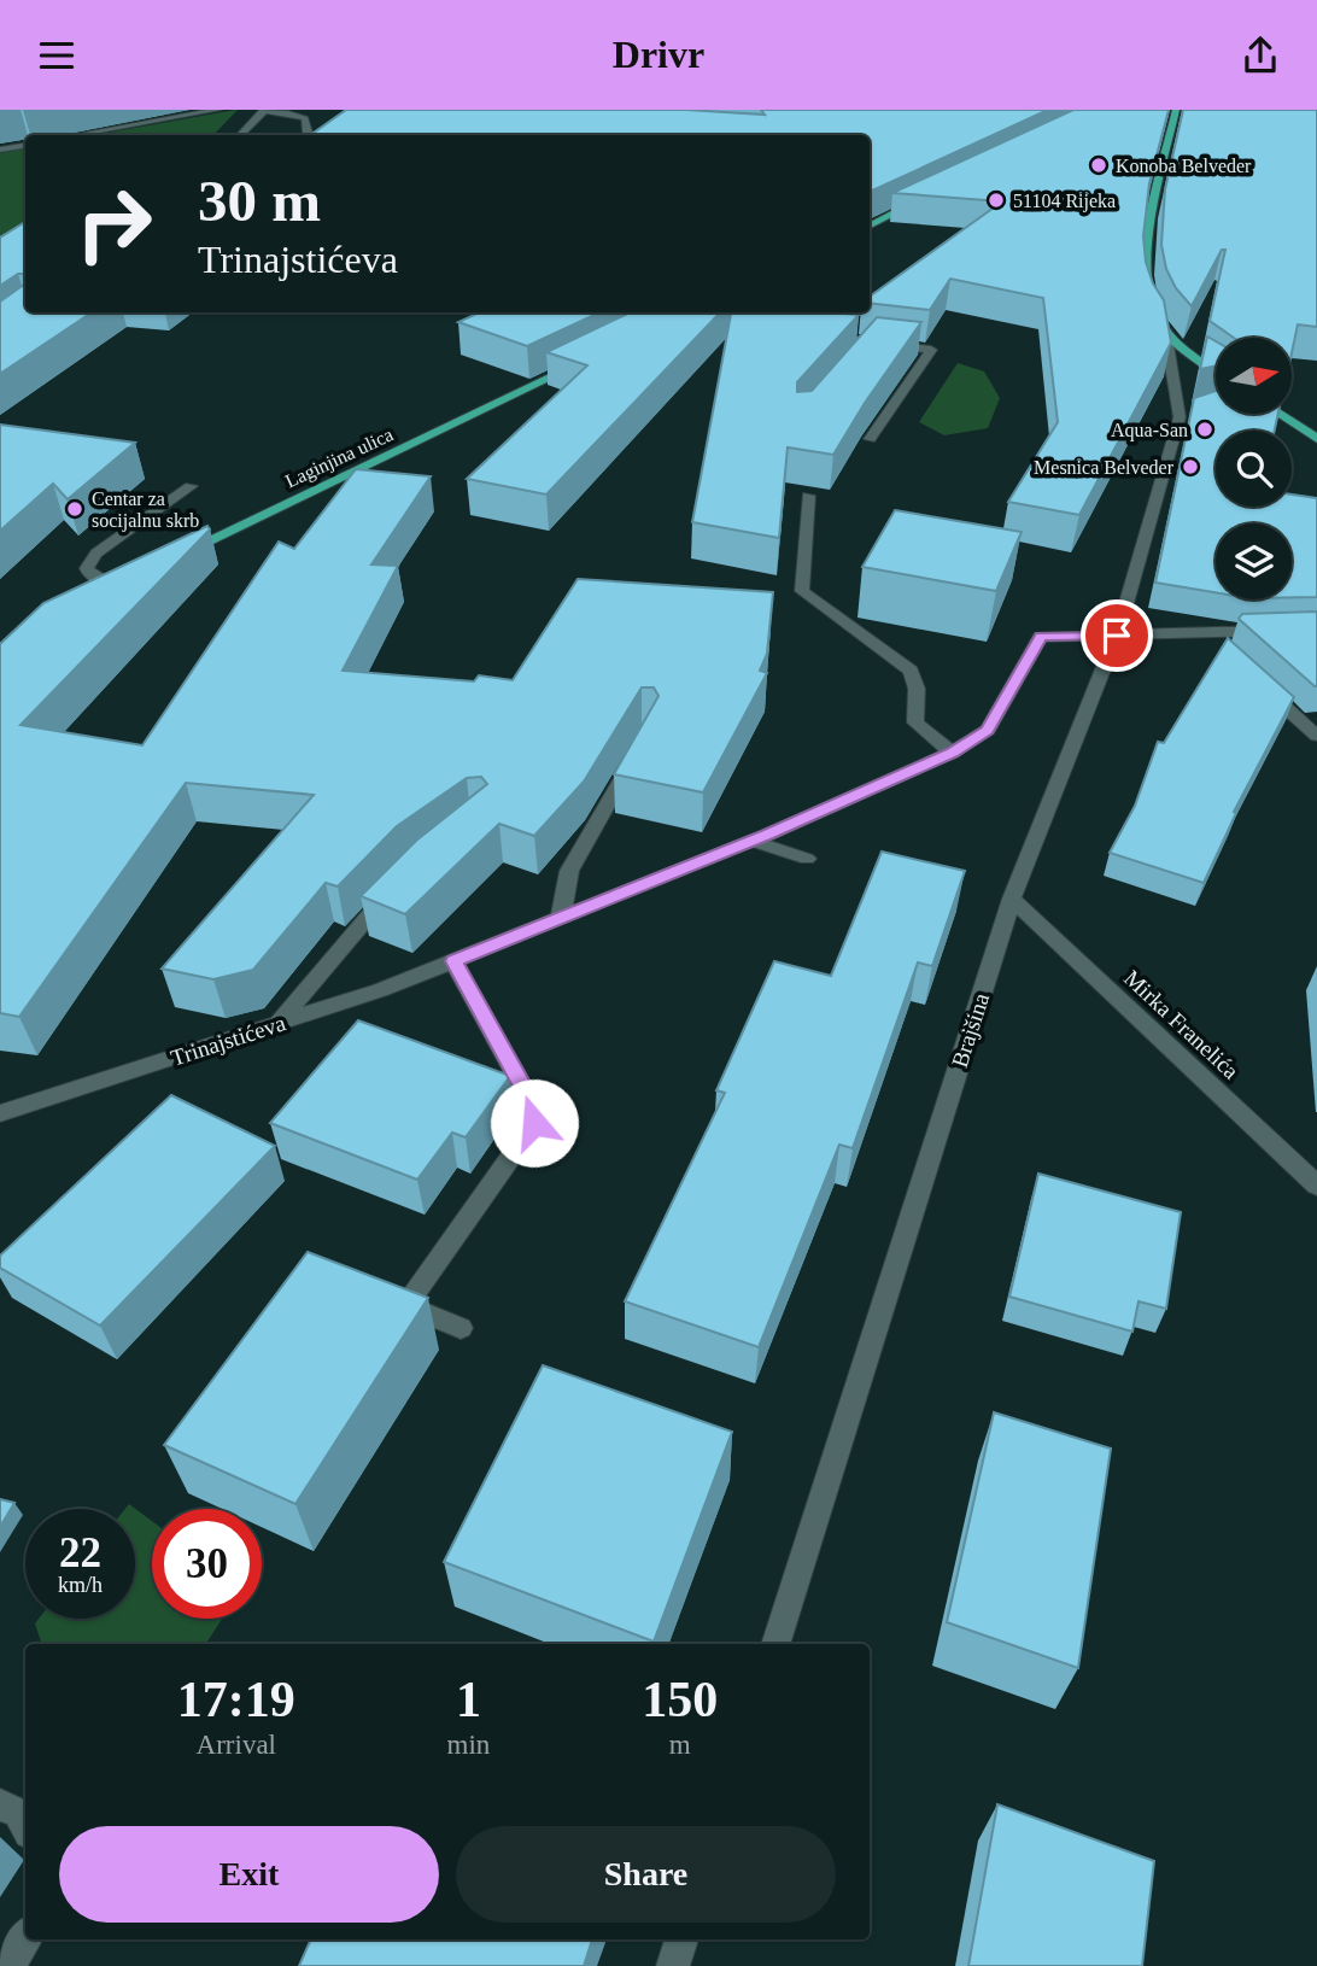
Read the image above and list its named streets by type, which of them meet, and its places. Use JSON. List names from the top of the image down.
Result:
{
  "streets": {
    "main road": ["Laginjina ulica"],
    "street": ["Mirka Franelića", "Brajšina", "Trinajstićeva"]
  },
  "crossings": [
    ["Mirka Franelića", "Brajšina"],
    ["Brajšina", "Trinajstićeva"]
  ],
  "places": [
    "Konoba Belveder",
    "51104 Rijeka",
    "Aqua-San",
    "Mesnica Belveder",
    "Centar za socijalnu skrb"
  ],
  "north": "right",
  "page": {
    "header": "Drivr",
    "turn": ["30 m", "Trinajstićeva"],
    "speed": "22 km/h",
    "limit": "30",
    "eta": [
      "17:19",
      "Arrival",
      "1",
      "min",
      "150",
      "m"
    ],
    "buttons": ["Exit", "Share"]
  }
}
